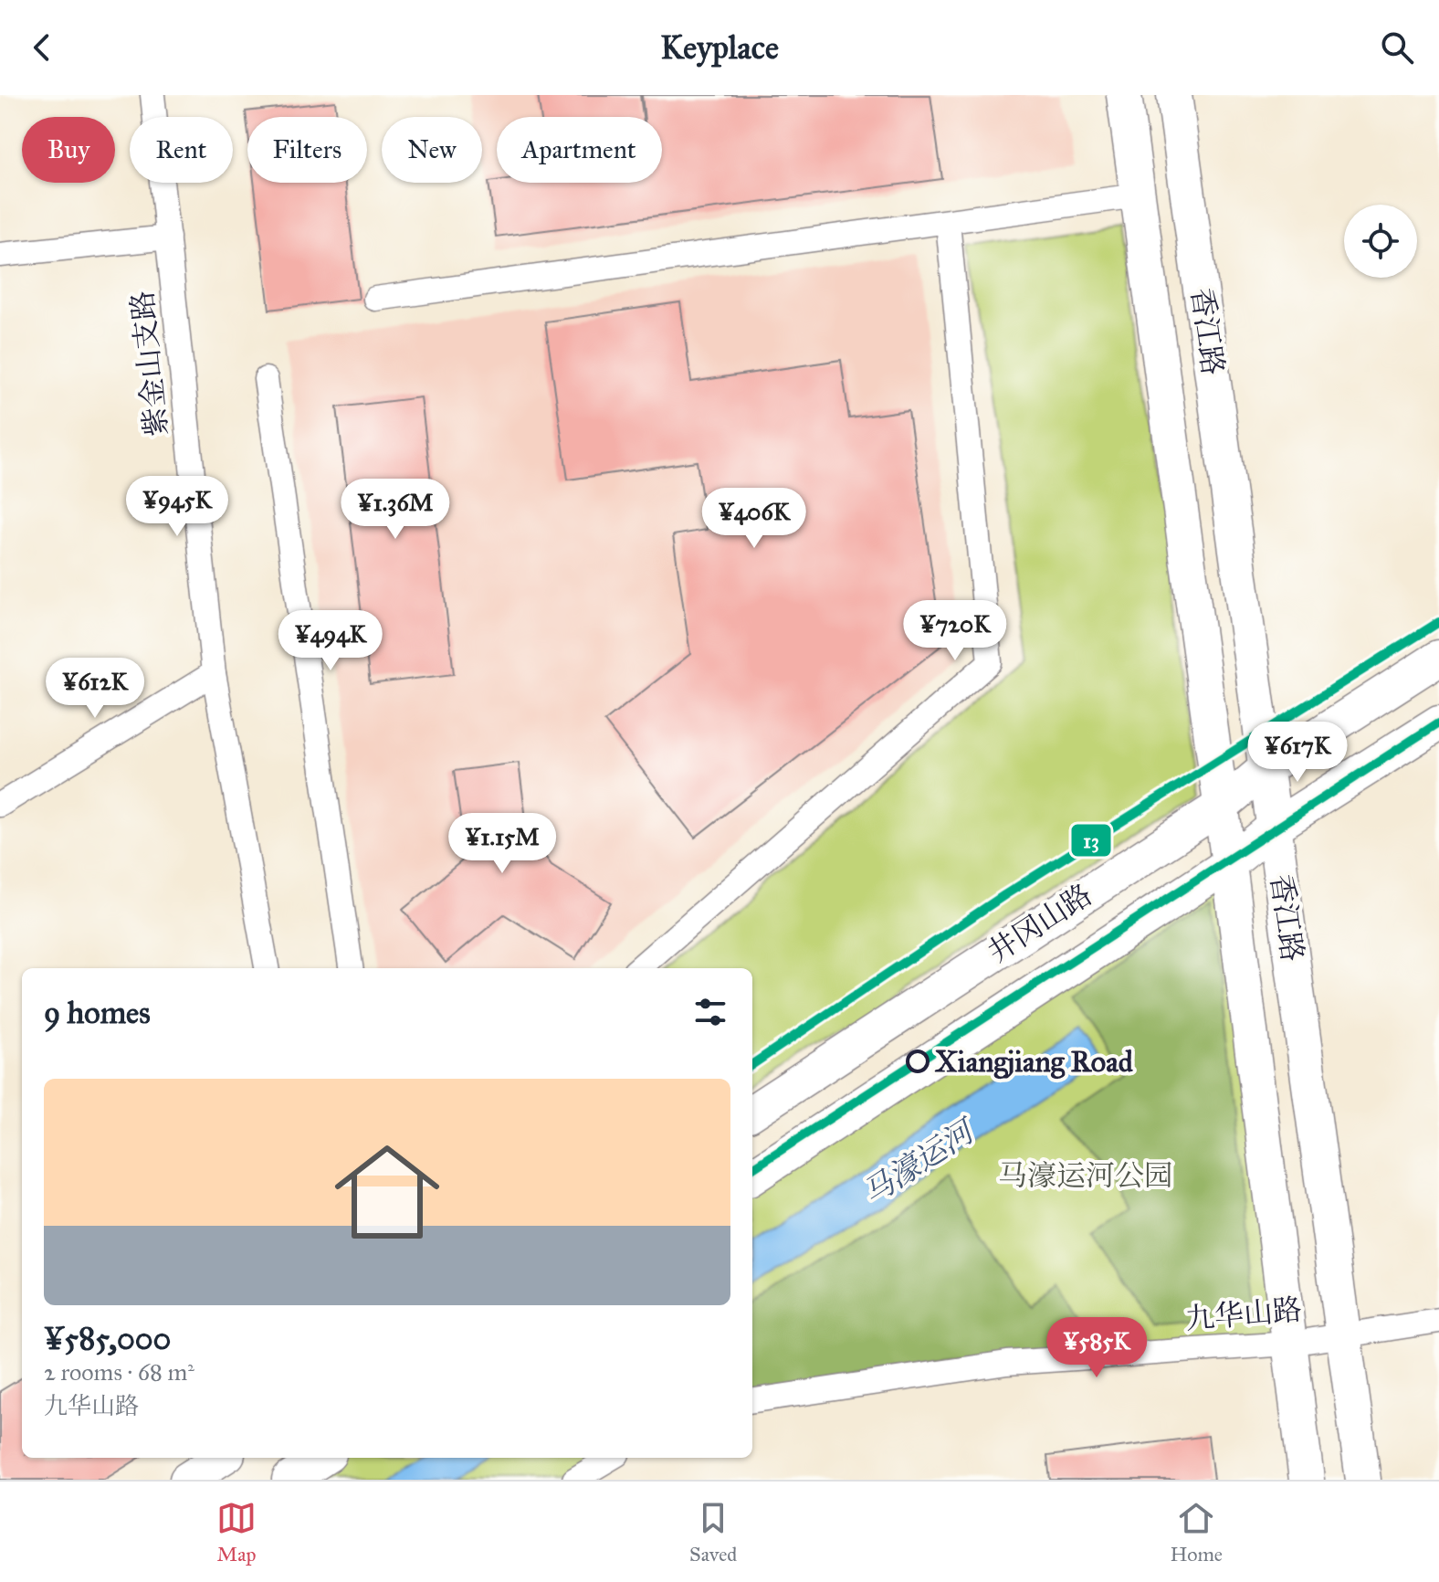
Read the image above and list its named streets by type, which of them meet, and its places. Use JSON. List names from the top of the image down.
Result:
{
  "streets": {
    "main road": ["香江路", "井冈山路"],
    "street": ["紫金山支路", "九华山路"]
  },
  "crossings": [
    ["香江路", "井冈山路"],
    ["香江路", "九华山路"]
  ],
  "water": ["马濠运河"],
  "parks": ["马濠运河公园"],
  "places": ["Xiangjiang Road"],
  "lines": ["transit line 13"],
  "page": {
    "header": "Keyplace",
    "chip": [
      "Buy",
      "Rent",
      "Filters",
      "New",
      "Apartment"
    ],
    "price": [
      "¥945K",
      "¥1.36M",
      "¥406K",
      "¥720K",
      "¥494K",
      "¥612K",
      "¥617K",
      "¥1.15M",
      "¥585K"
    ],
    "heading": "9 homes",
    "list": [
      {
        "name": "¥585,000",
        "note": "2 rooms · 68 m² · 九华山路"
      }
    ],
    "tabs": ["Map", "Saved", "Home"]
  }
}
